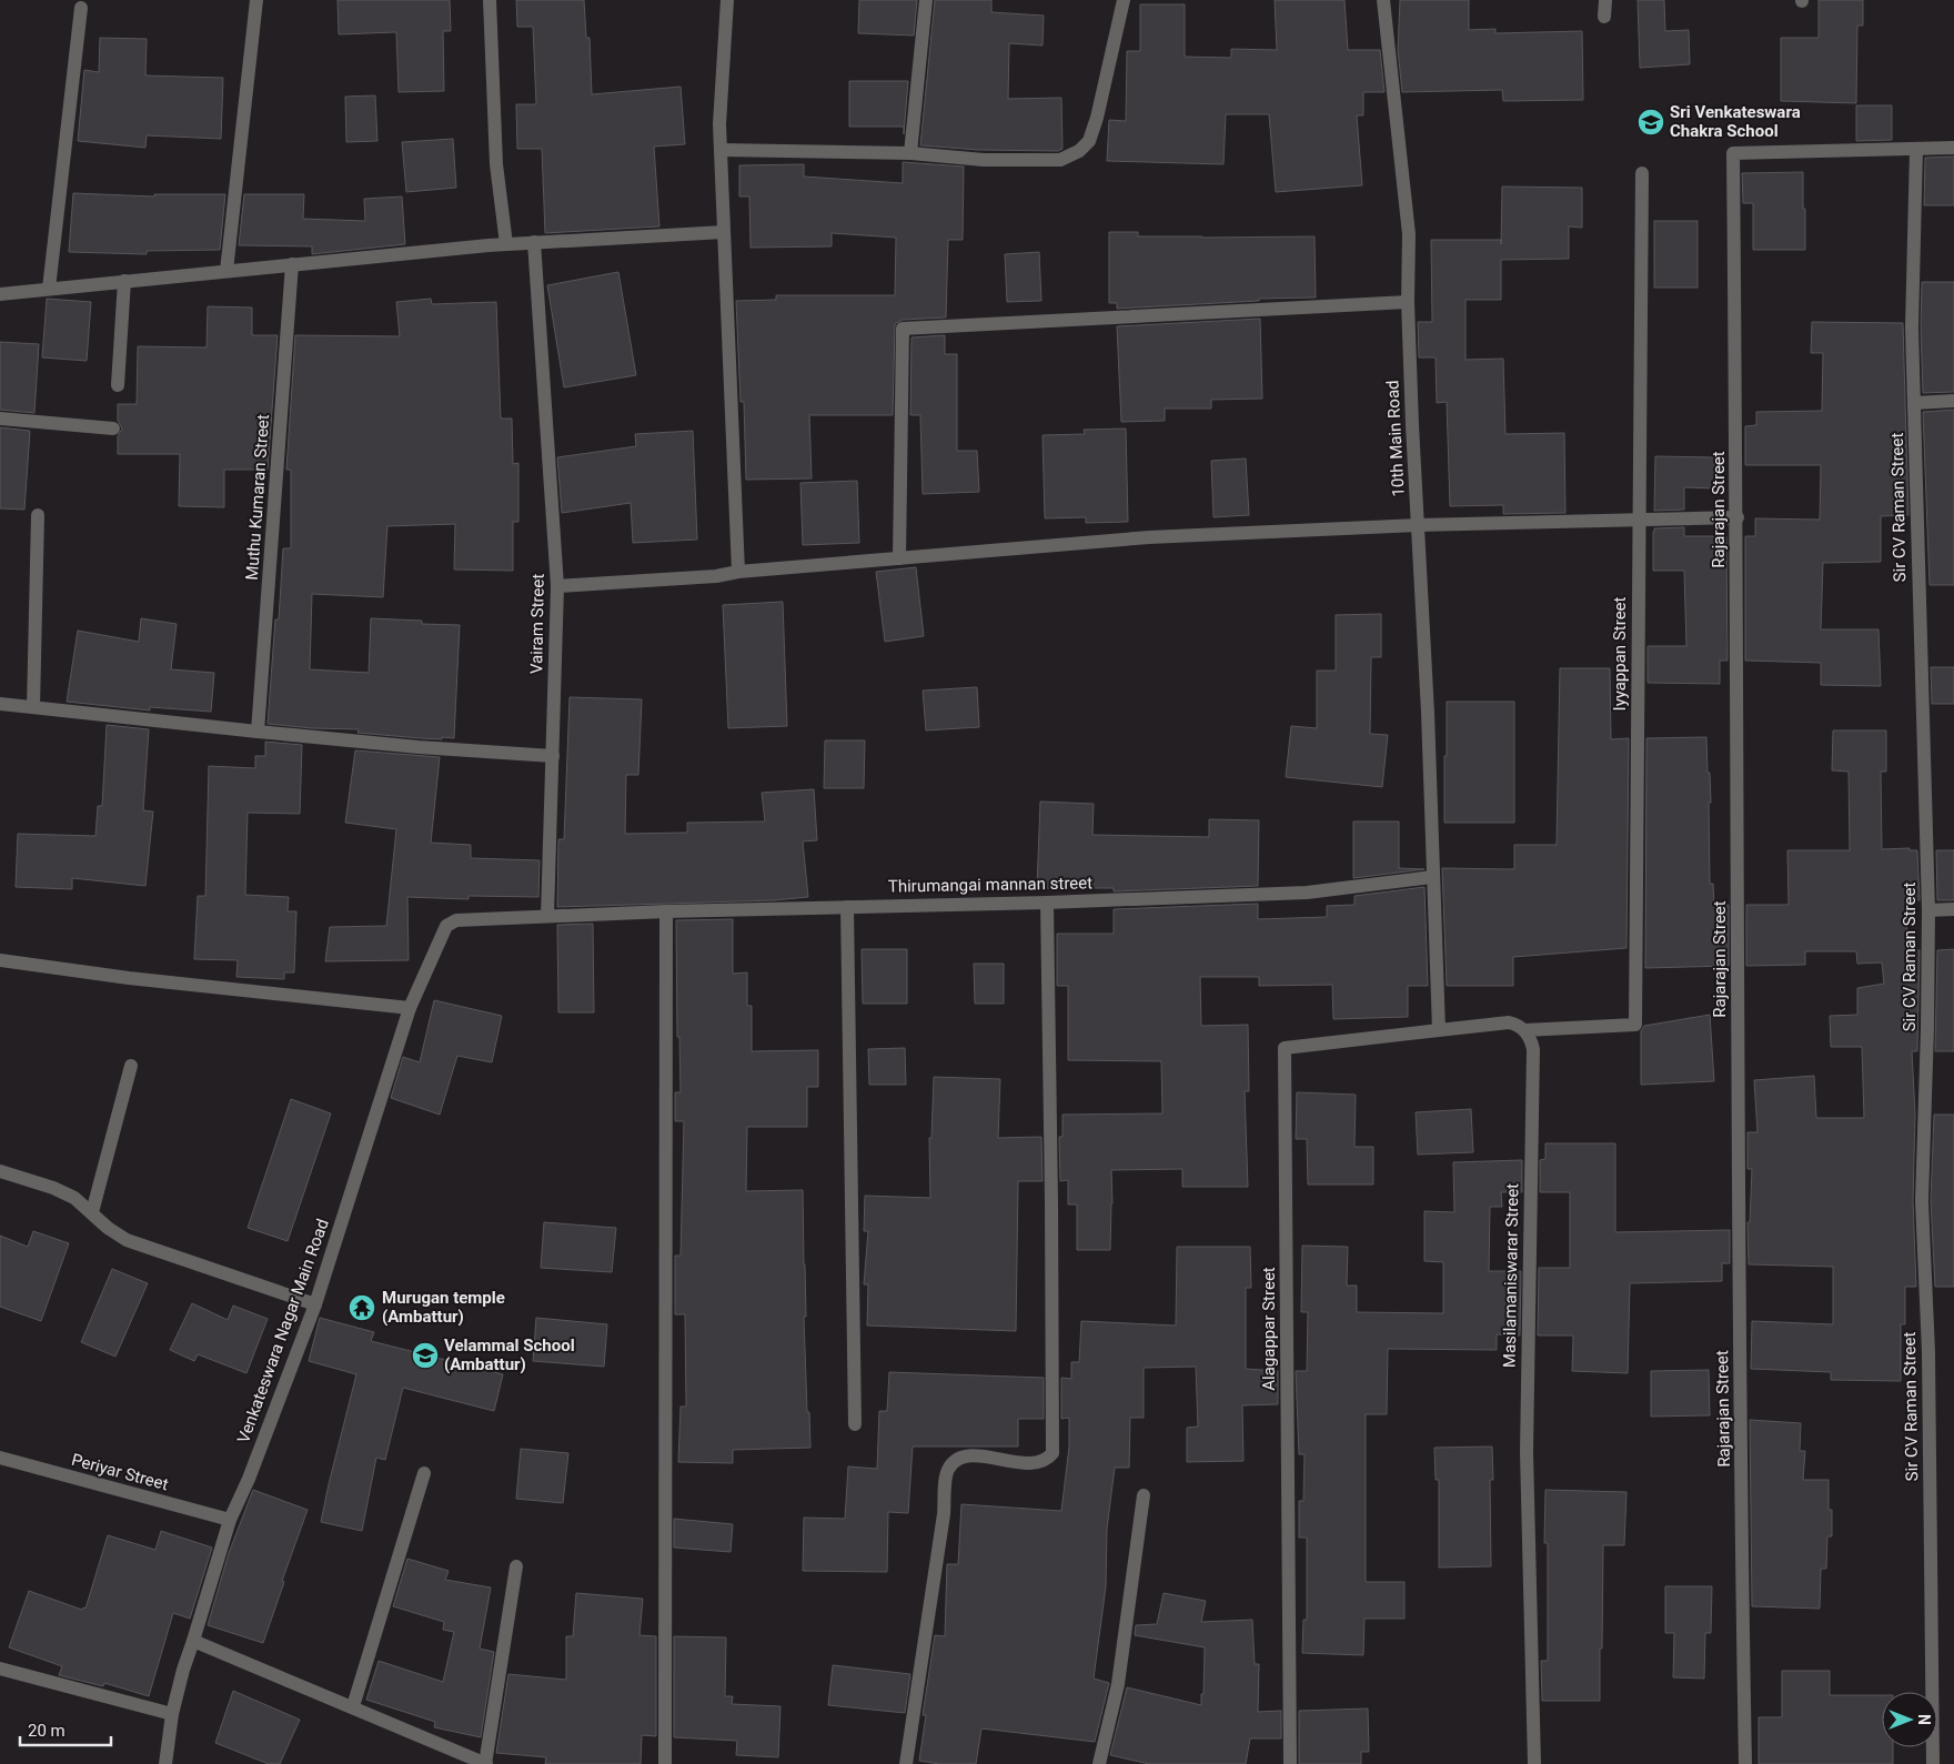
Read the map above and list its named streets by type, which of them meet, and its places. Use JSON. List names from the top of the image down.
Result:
{
  "streets": {
    "street": [
      "10th Main Road",
      "Muthu Kumaran Street",
      "Sir CV Raman Street",
      "Rajarajan Street",
      "Vairam Street",
      "Iyyappan Street",
      "Thirumangai mannan street",
      "Masilamaniswarar Street",
      "Alagappar Street",
      "Venkateswara Nagar Main Road",
      "Periyar Street"
    ]
  },
  "crossings": [
    ["10th Main Road", "Thirumangai mannan street"],
    ["Sir CV Raman Street", "Rajarajan Street"],
    ["Vairam Street", "Thirumangai mannan street"],
    ["Vairam Street", "Venkateswara Nagar Main Road"],
    ["Iyyappan Street", "Masilamaniswarar Street"],
    ["Thirumangai mannan street", "Venkateswara Nagar Main Road"],
    ["Venkateswara Nagar Main Road", "Periyar Street"]
  ],
  "places": {
    "school or university": ["Sri Venkateswara Chakra School", "Velammal School (Ambattur)"],
    "temple": ["Murugan temple (Ambattur)"]
  },
  "scale_bar": "20 m",
  "north": "right"
}
